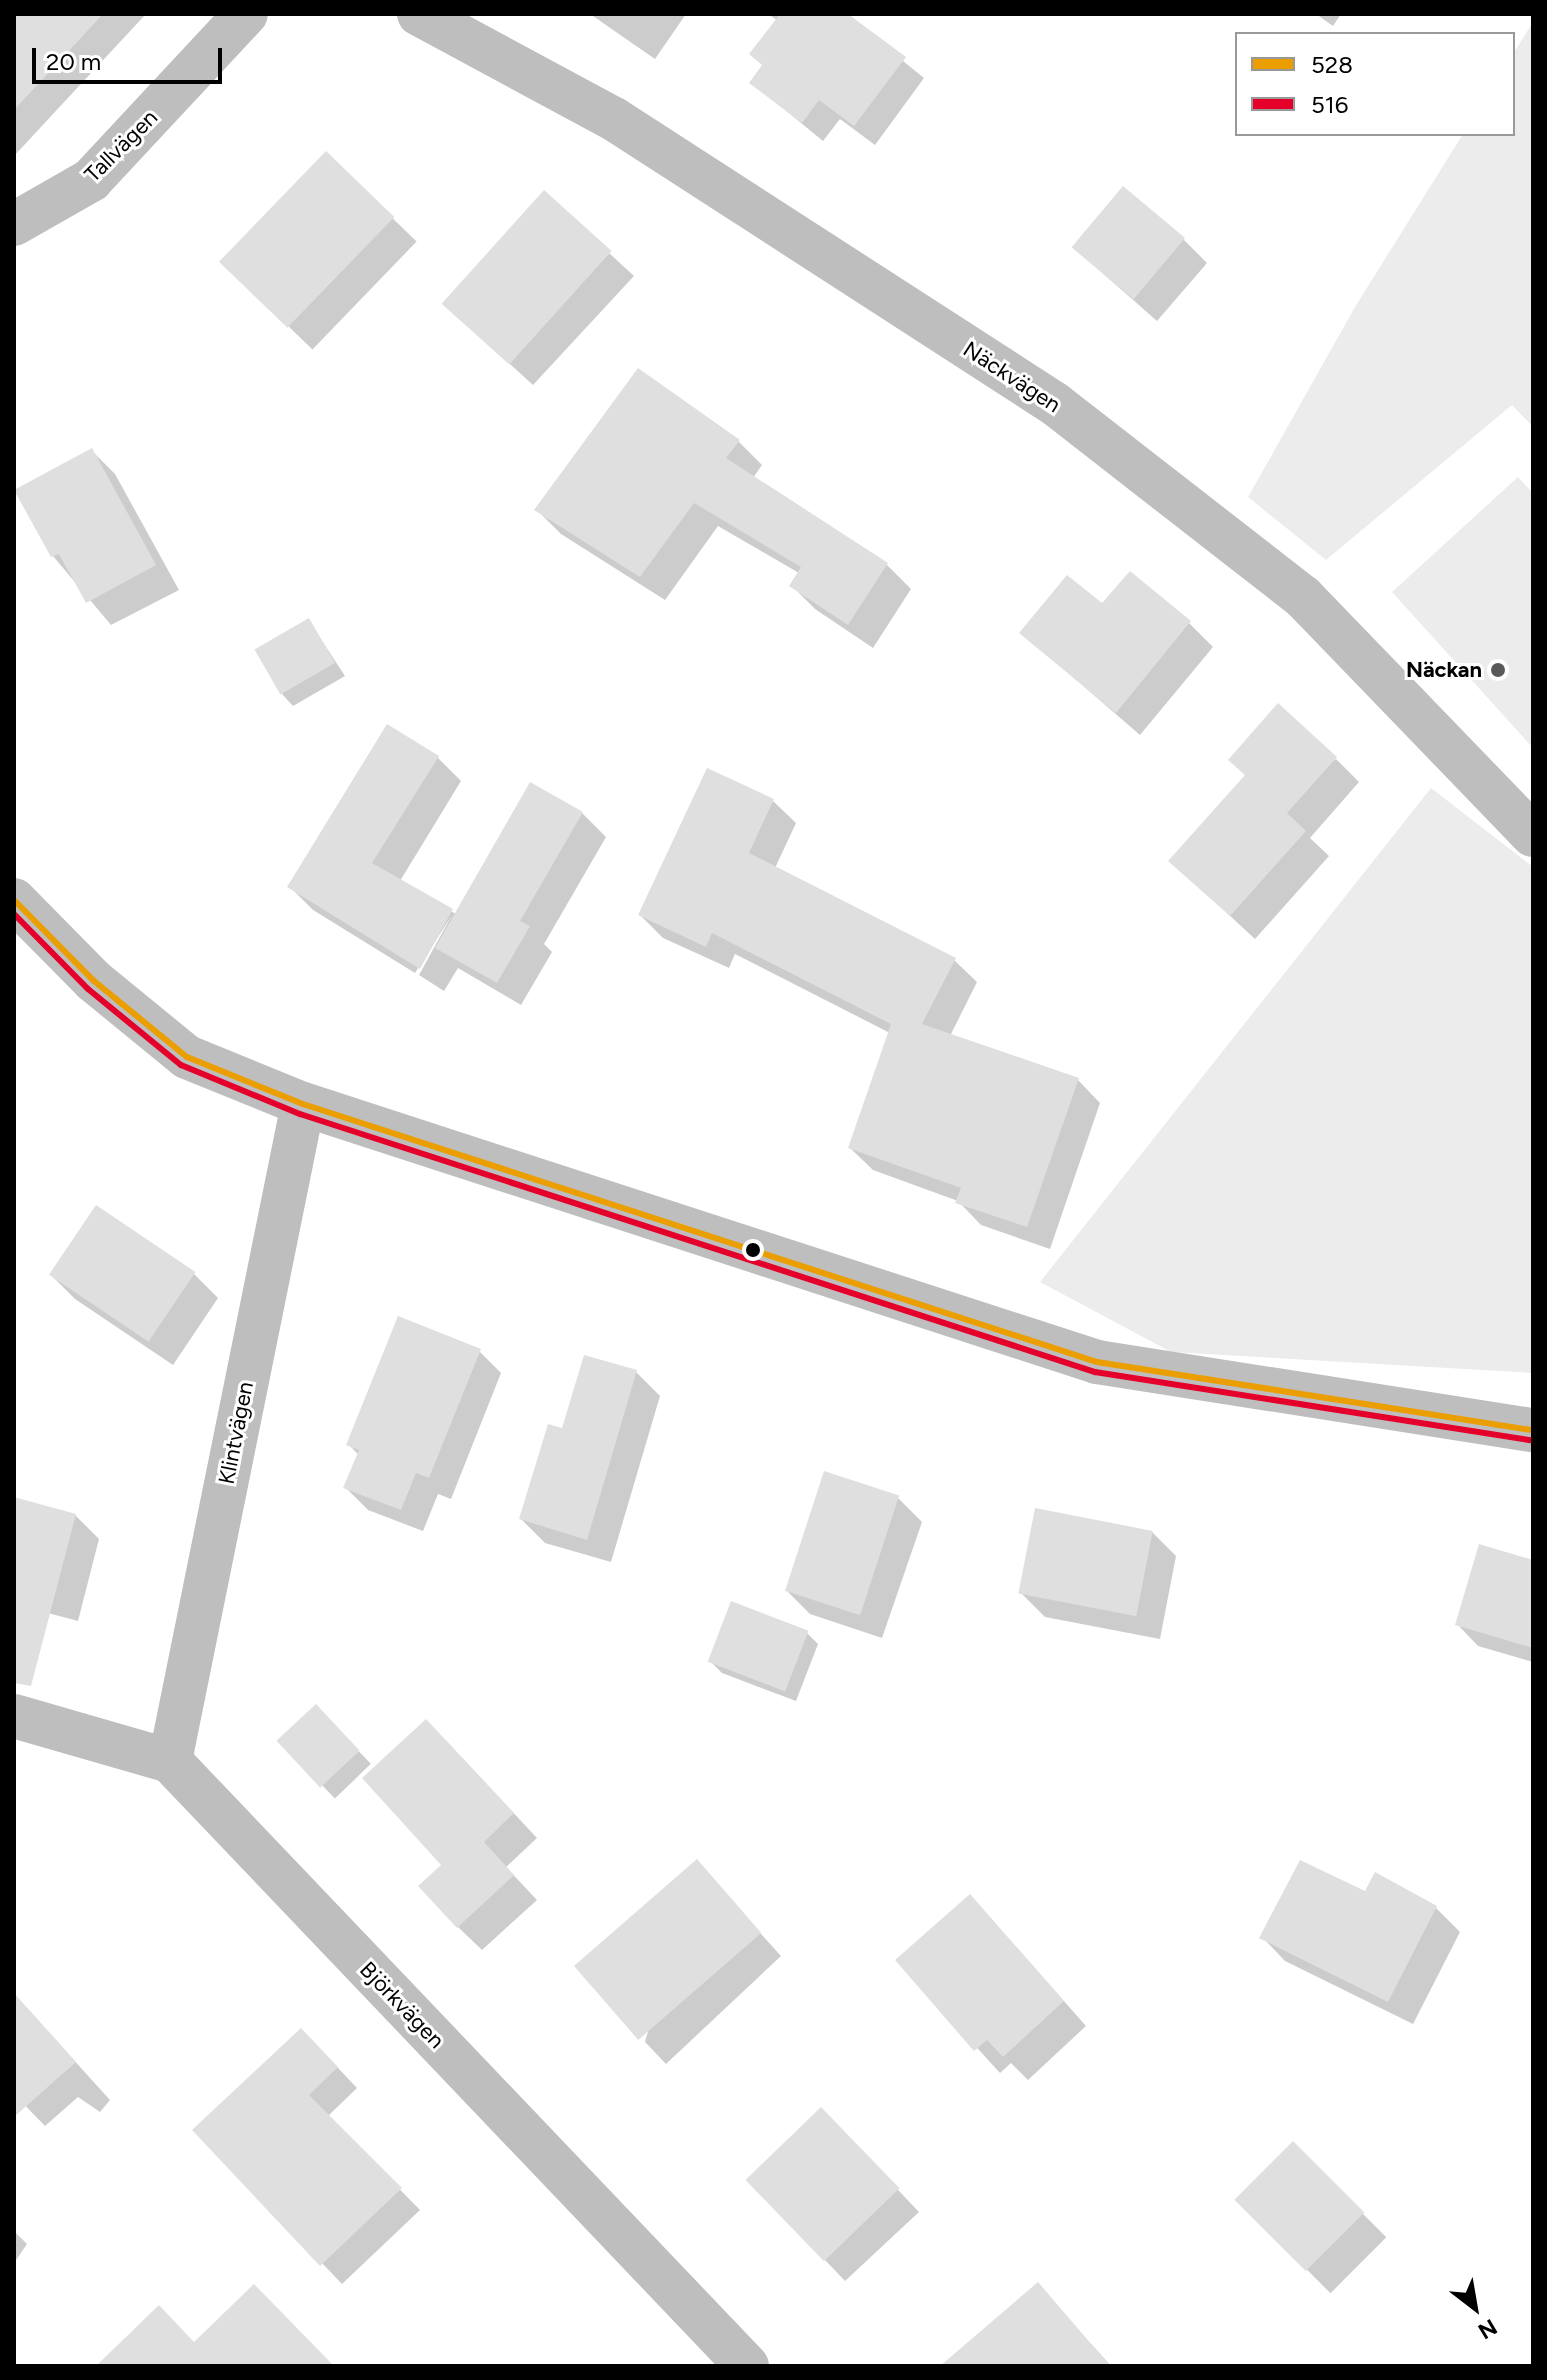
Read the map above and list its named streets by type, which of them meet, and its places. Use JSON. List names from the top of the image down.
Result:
{
  "streets": {
    "street": [
      "Tallvägen",
      "Näckvägen",
      "Klintvägen",
      "Björkvägen"
    ]
  },
  "crossings": [
    ["Klintvägen", "Björkvägen"]
  ],
  "places": ["Näckan"],
  "lines": ["transit line 528", "transit line 516"],
  "legend": ["528", "516"],
  "scale_bar": "20 m",
  "north": "bottom right"
}
